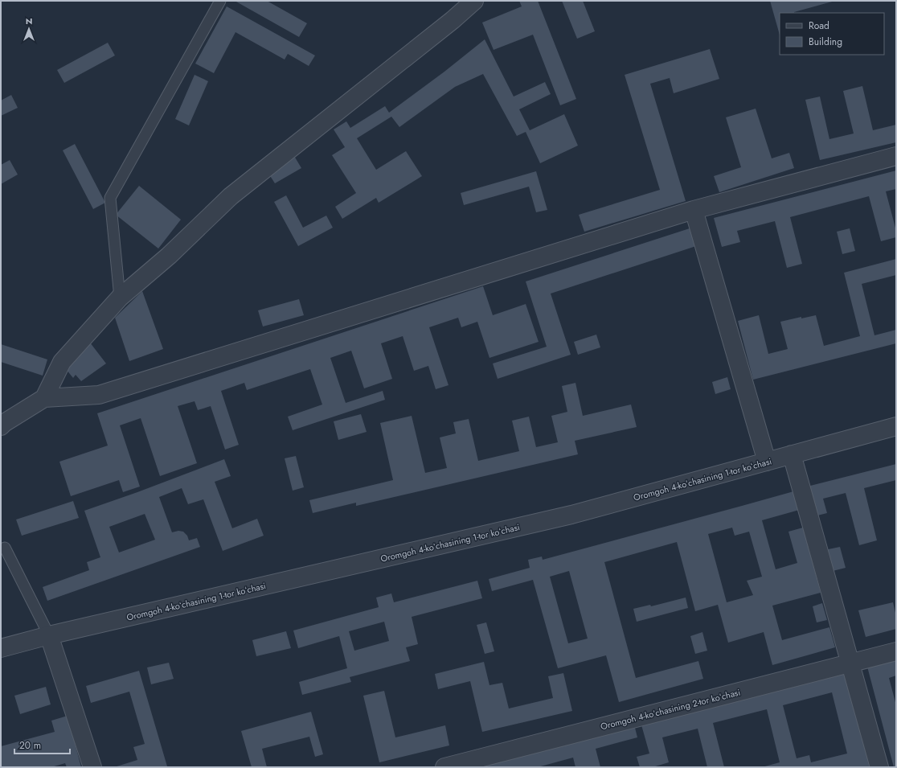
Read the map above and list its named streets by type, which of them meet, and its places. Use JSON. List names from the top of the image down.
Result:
{
  "streets": {
    "street": ["Oromgoh 4-koʻchasining 1-tor koʻchasi", "Oromgoh 4-koʻchasining 2-tor koʻchasi"]
  },
  "legend": ["Road", "Building"],
  "scale_bar": "20 m",
  "north": "top"
}
